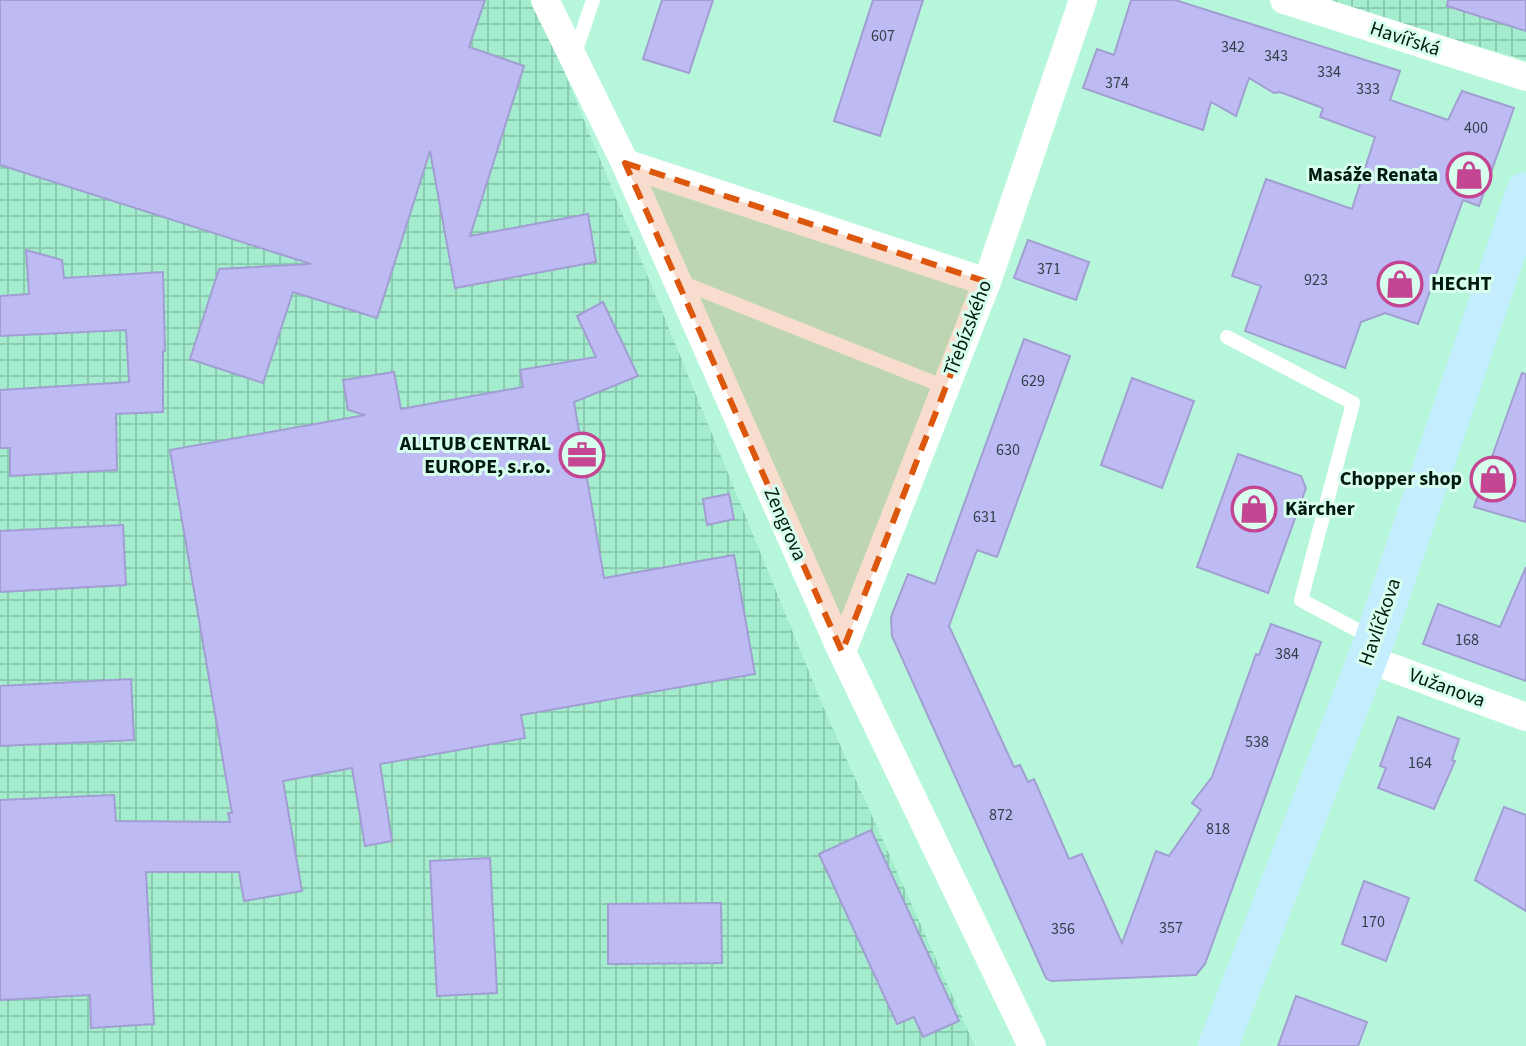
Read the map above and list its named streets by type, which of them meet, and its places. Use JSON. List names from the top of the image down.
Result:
{
  "streets": {
    "street": [
      "Havířská",
      "Třebízského",
      "Zengrova",
      "Havlíčkova",
      "Vužanova"
    ]
  },
  "crossings": [
    ["Třebízského", "Zengrova"],
    ["Havlíčkova", "Vužanova"]
  ],
  "places": {
    "shop": [
      "Masáže Renata",
      "HECHT",
      "Chopper shop",
      "Kärcher"
    ],
    "office": ["ALLTUB CENTRAL EUROPE, s.r.o."]
  },
  "house_numbers": [
    "607",
    "342",
    "343",
    "334",
    "374",
    "333",
    "400",
    "371",
    "923",
    "629",
    "630",
    "631",
    "168",
    "384",
    "538",
    "164",
    "872",
    "818",
    "170",
    "357",
    "356"
  ]
}
